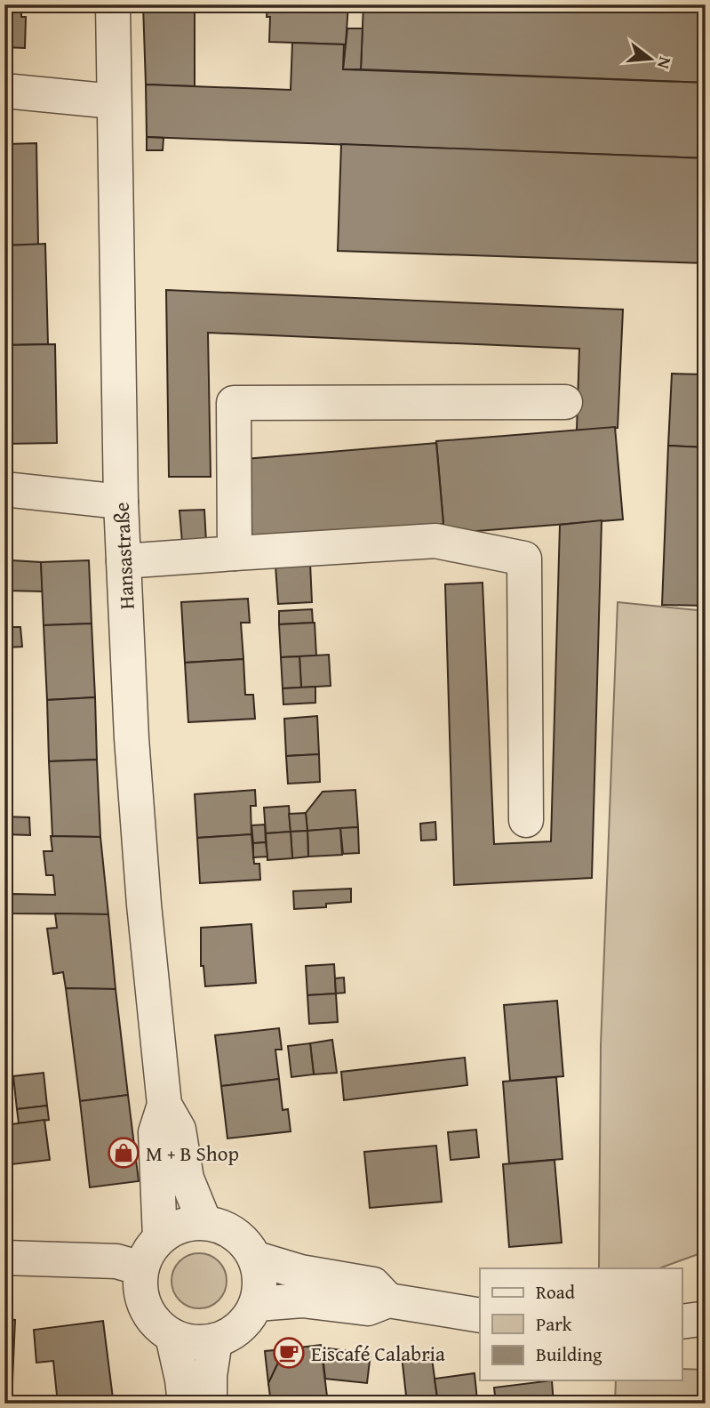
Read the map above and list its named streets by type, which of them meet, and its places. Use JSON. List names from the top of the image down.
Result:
{
  "streets": {
    "street": ["Hansastraße"]
  },
  "places": {
    "shop": ["M + B Shop"],
    "cafe": ["Eiscafé Calabria"]
  },
  "legend": ["Road", "Park", "Building"],
  "north": "right"
}
